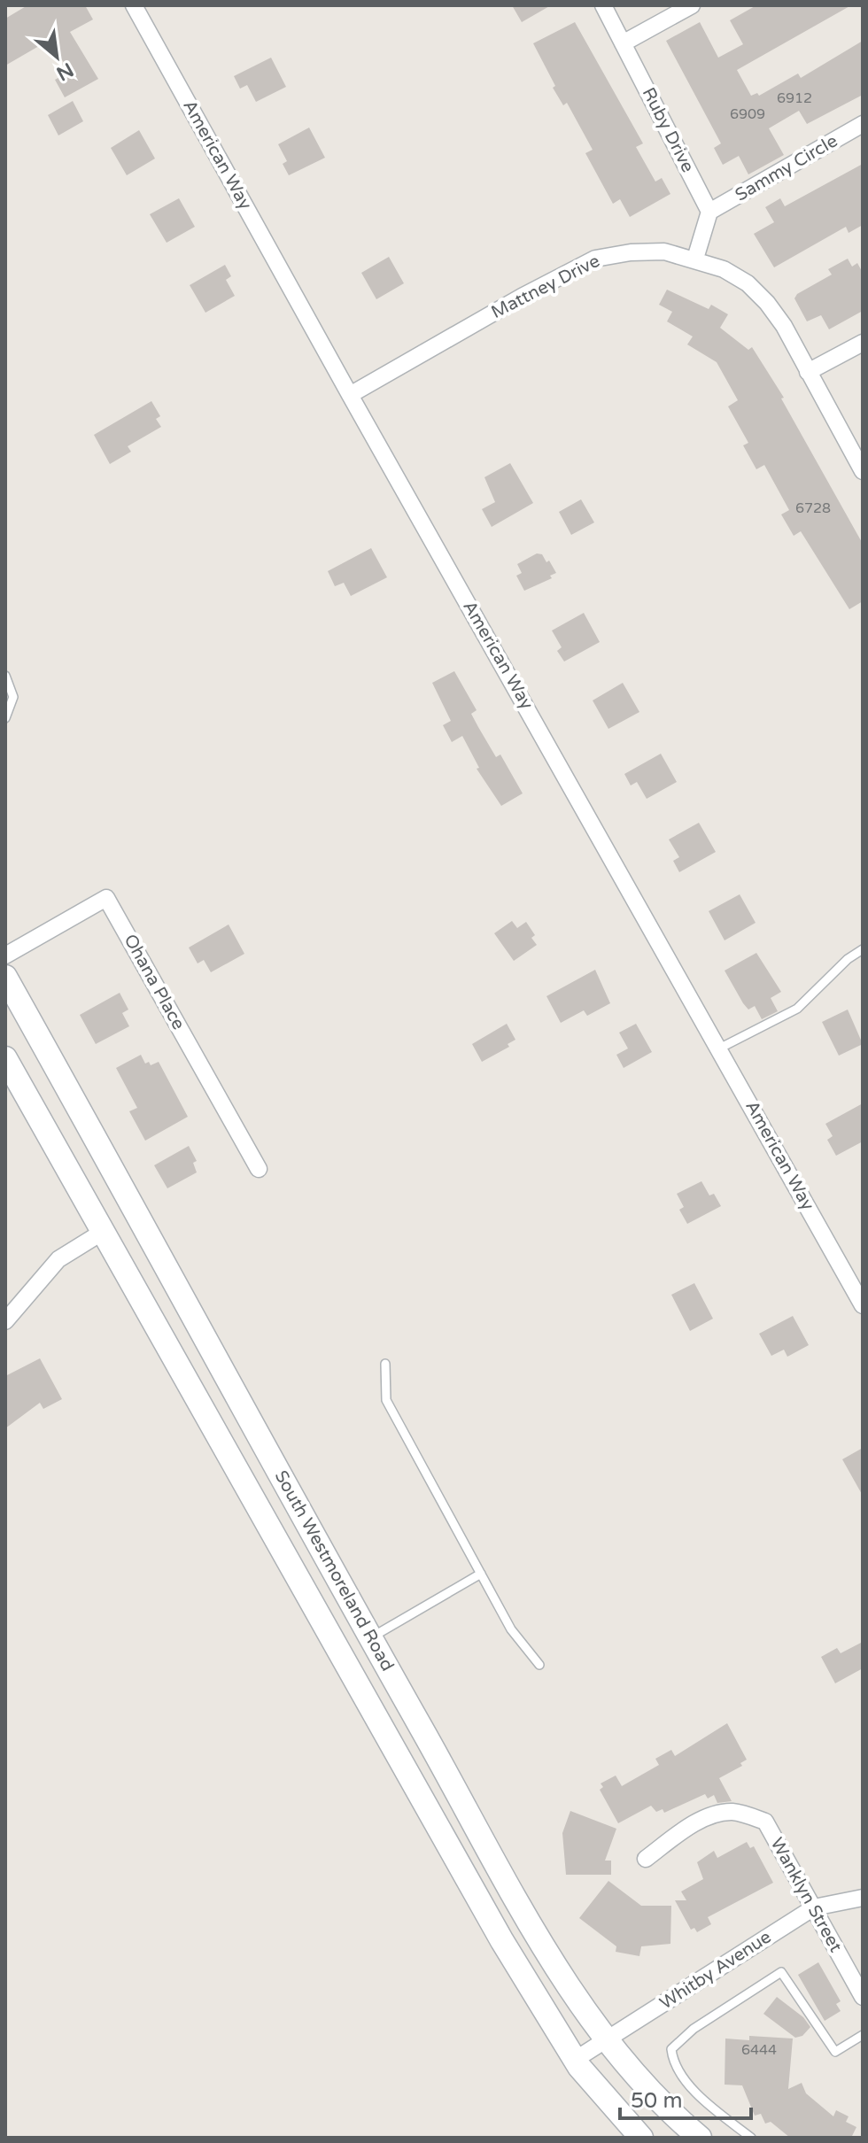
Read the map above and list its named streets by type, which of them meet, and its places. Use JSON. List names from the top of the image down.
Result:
{
  "streets": {
    "main road": ["South Westmoreland Road"],
    "street": [
      "Ruby Drive",
      "American Way",
      "Sammy Circle",
      "Mattney Drive",
      "Ohana Place",
      "Wanklyn Street",
      "Whitby Avenue"
    ]
  },
  "crossings": [
    ["Ruby Drive", "Sammy Circle"],
    ["American Way", "Mattney Drive"],
    ["South Westmoreland Road", "Whitby Avenue"],
    ["Wanklyn Street", "Whitby Avenue"]
  ],
  "house_numbers": [
    "6912",
    "6909",
    "6728",
    "6444"
  ],
  "scale_bar": "50 m",
  "north": "bottom right"
}
